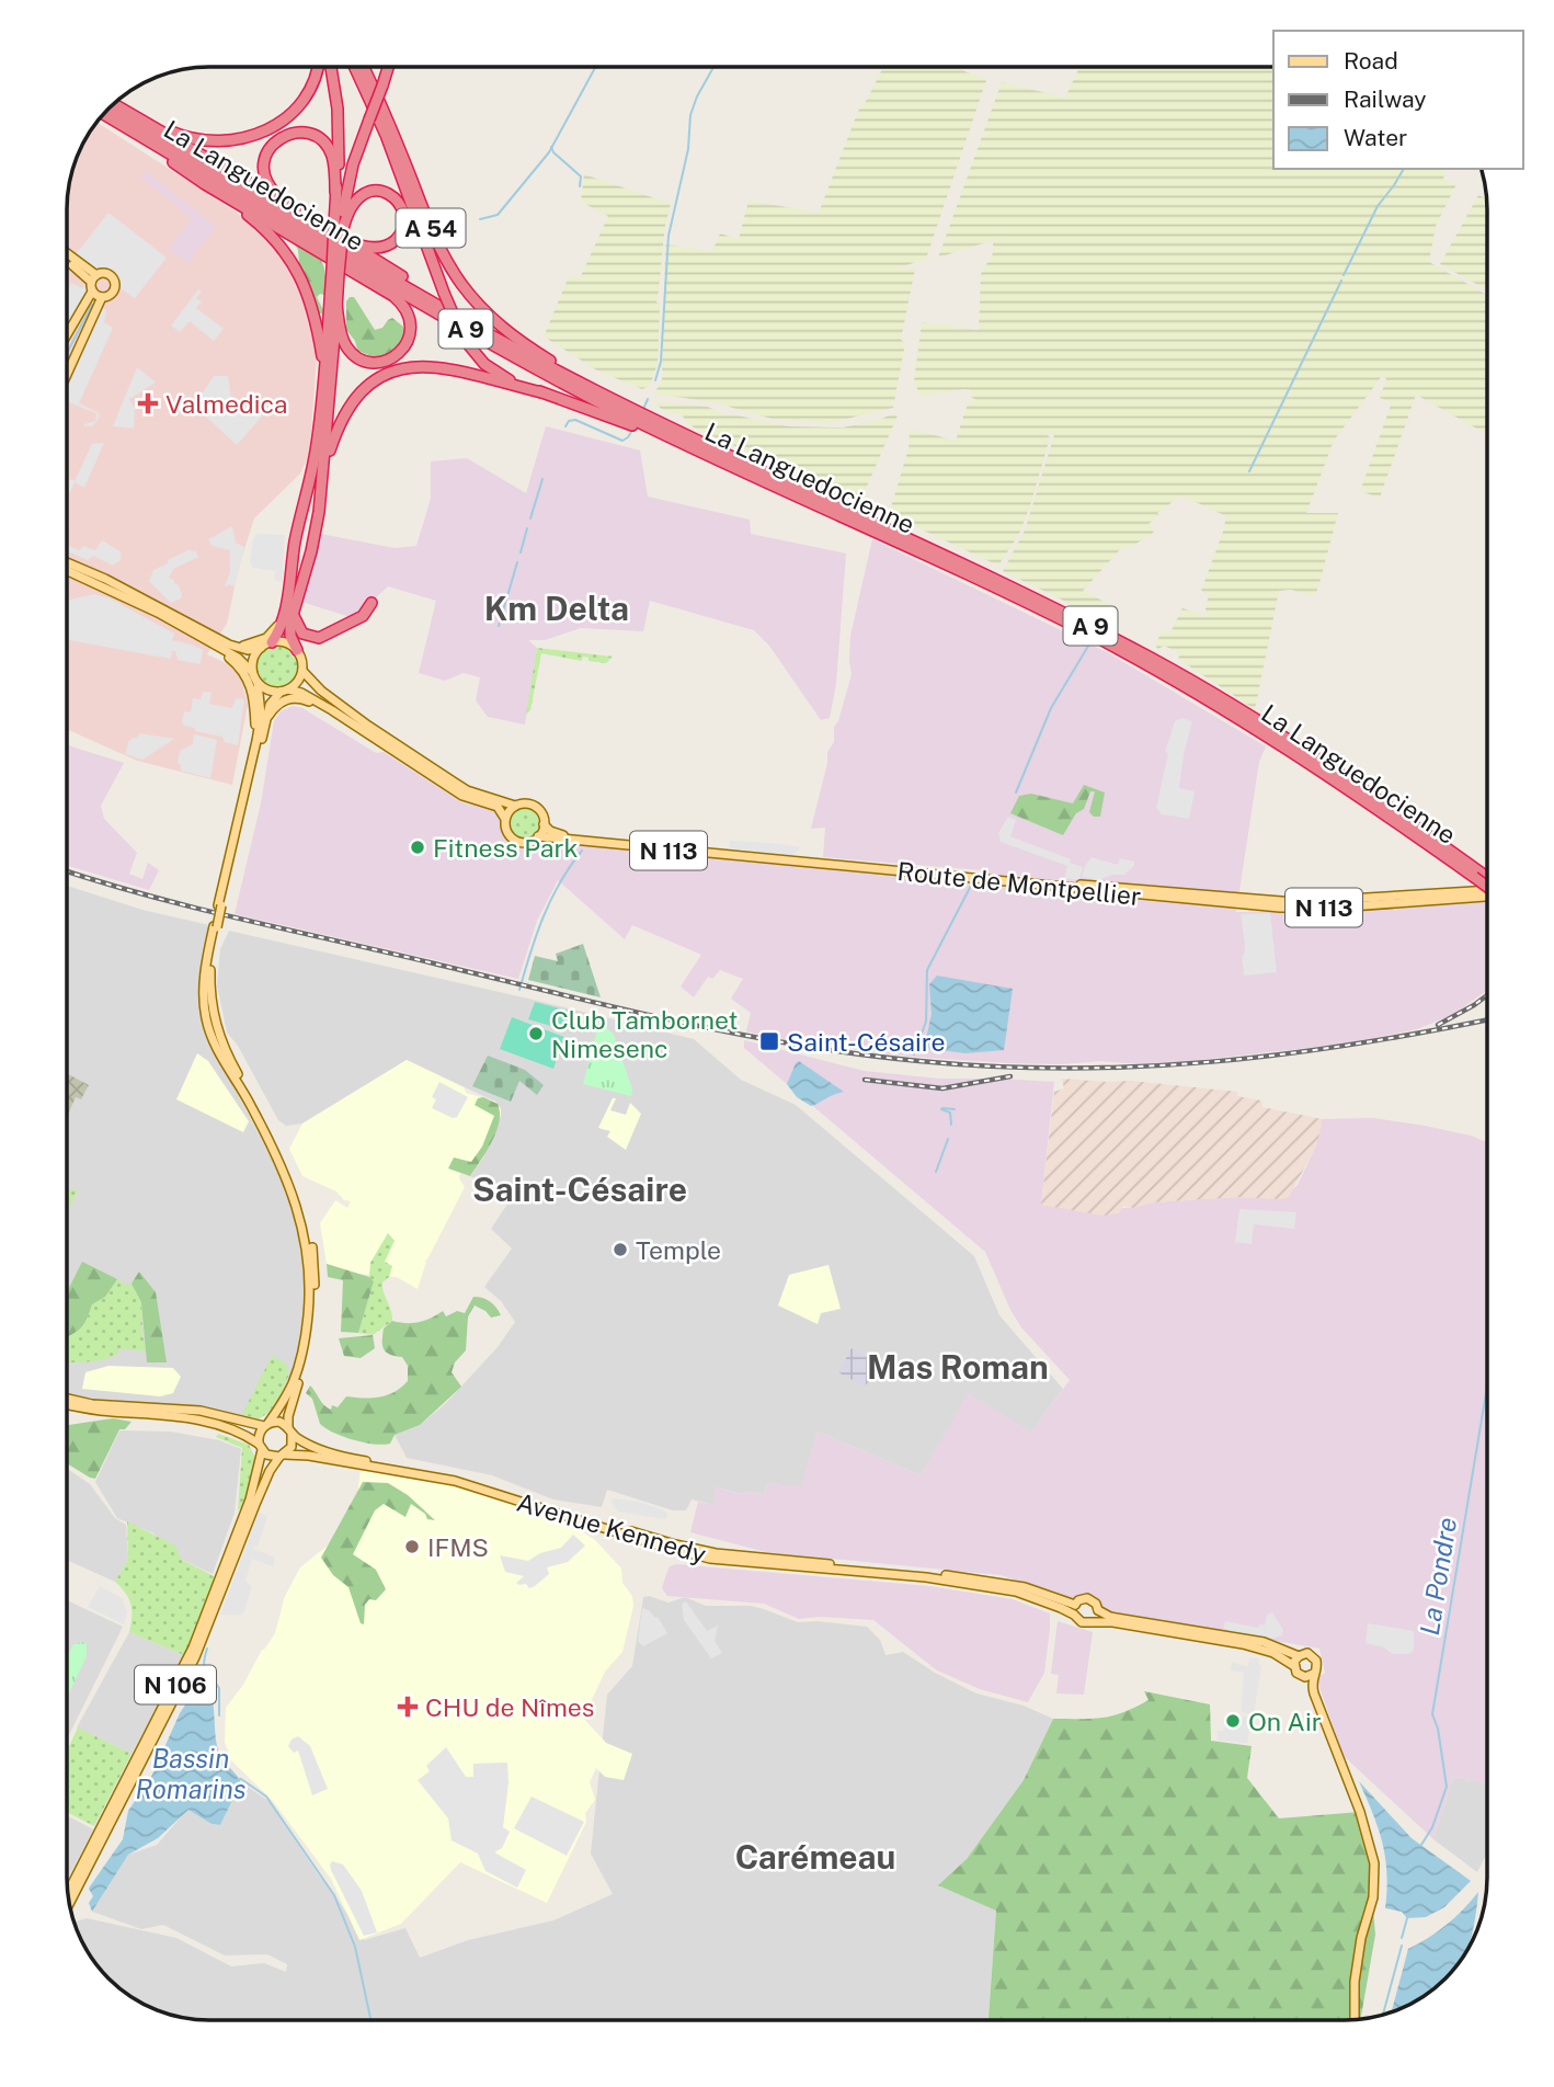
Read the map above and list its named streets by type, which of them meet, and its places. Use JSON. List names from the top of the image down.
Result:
{
  "streets": {
    "highway": ["La Languedocienne", "A 54", "A 9"],
    "main road": [
      "N 113",
      "Route de Montpellier",
      "Avenue Kennedy",
      "N 106"
    ]
  },
  "crossings": [
    ["La Languedocienne", "A 54"],
    ["Avenue Kennedy", "N 106"]
  ],
  "districts": [
    "Km Delta",
    "Saint-Césaire",
    "Mas Roman",
    "Carémeau"
  ],
  "water": ["La Pondre", "Bassin Romarins"],
  "places": {
    "health": ["Valmedica", "CHU de Nîmes"],
    "other": [
      "Fitness Park",
      "Club Tambornet Nimesenc",
      "Temple",
      "IFMS",
      "On Air"
    ],
    "transit": ["Saint-Césaire"]
  },
  "legend": ["Road", "Railway", "Water"]
}
